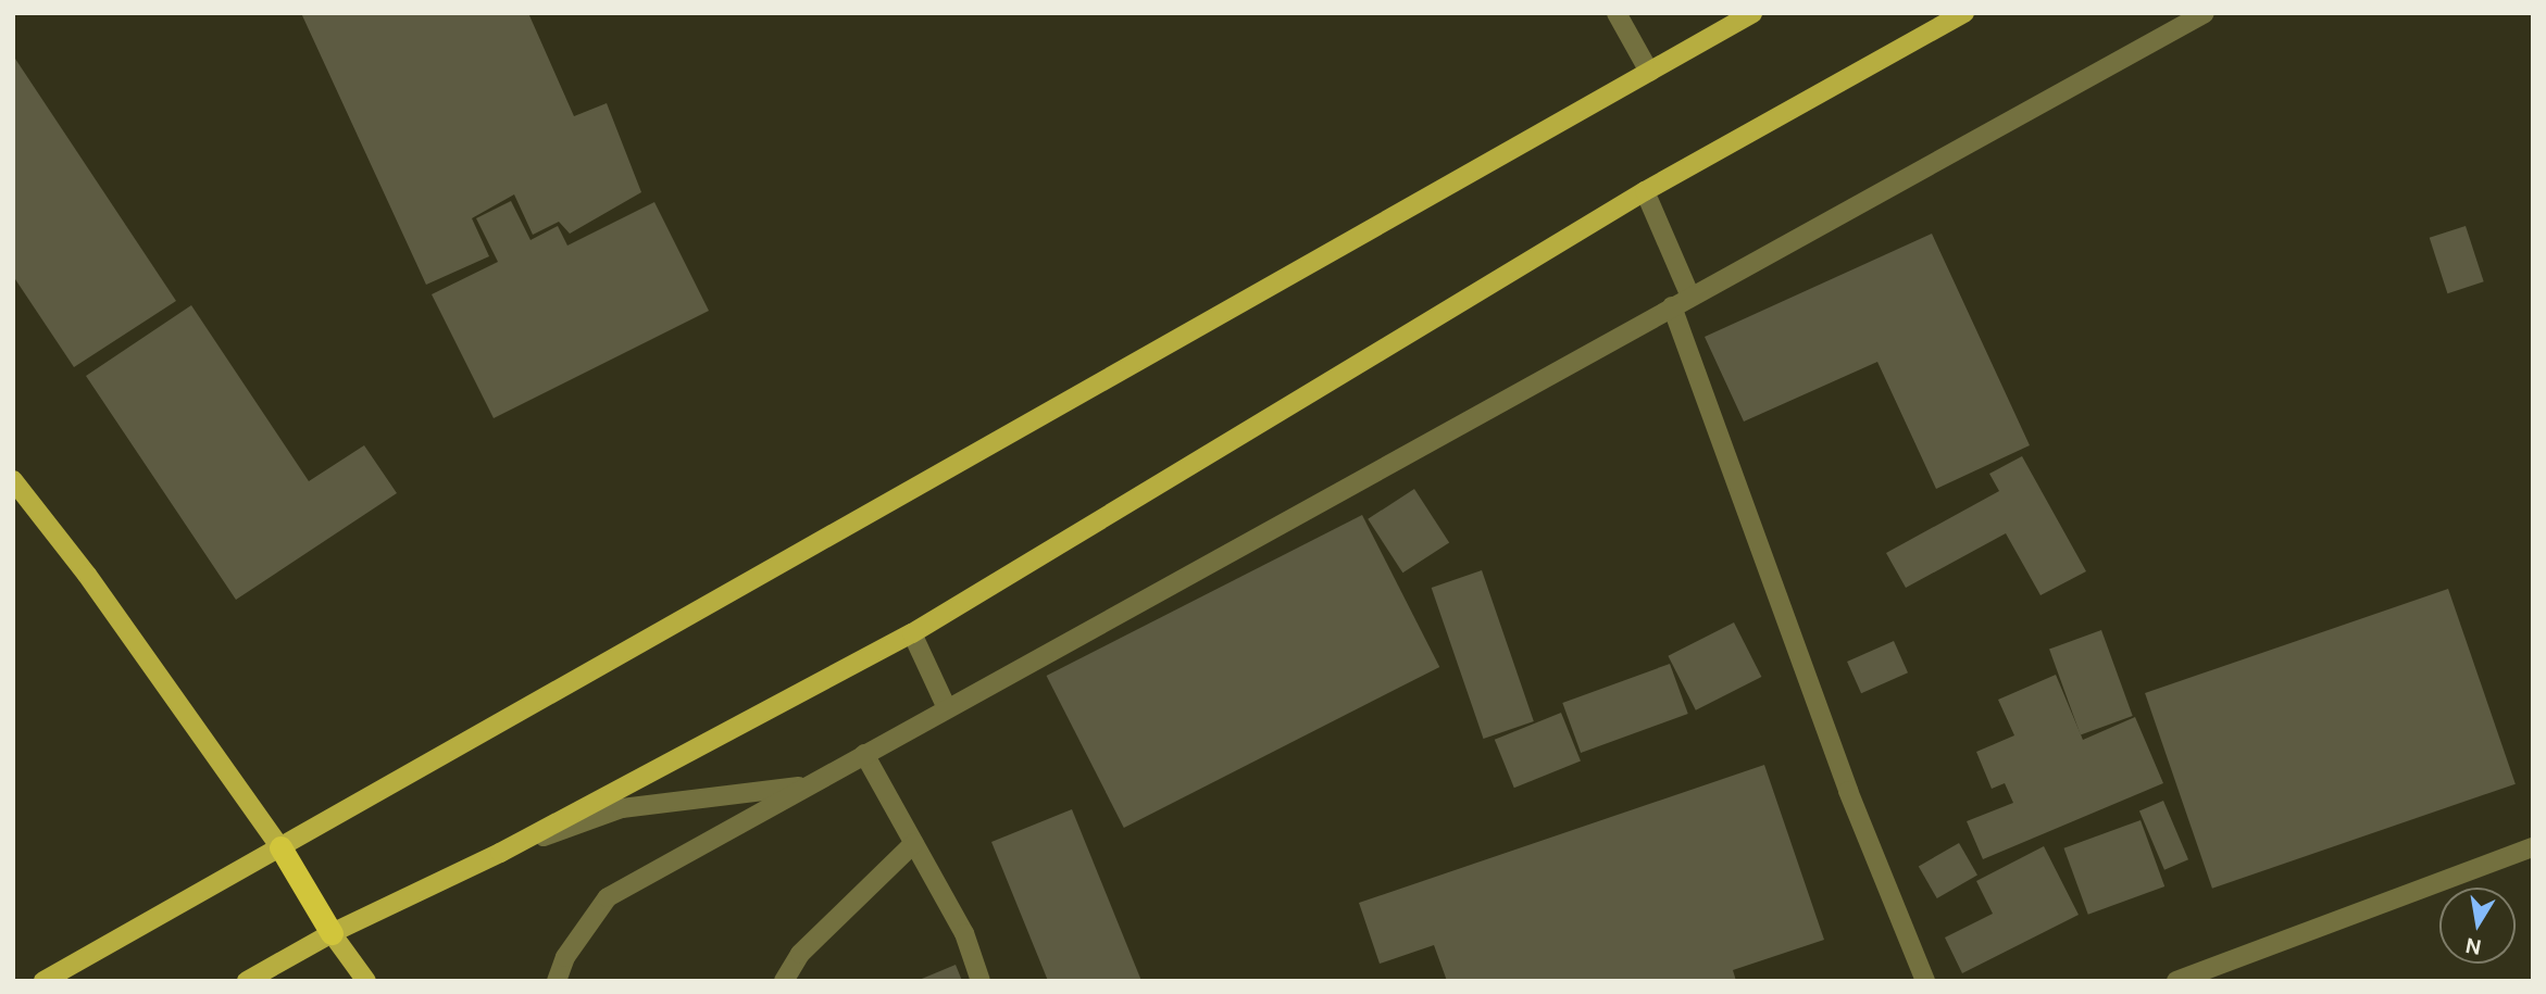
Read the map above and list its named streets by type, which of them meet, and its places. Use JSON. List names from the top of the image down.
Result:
{
  "north": "bottom"
}
